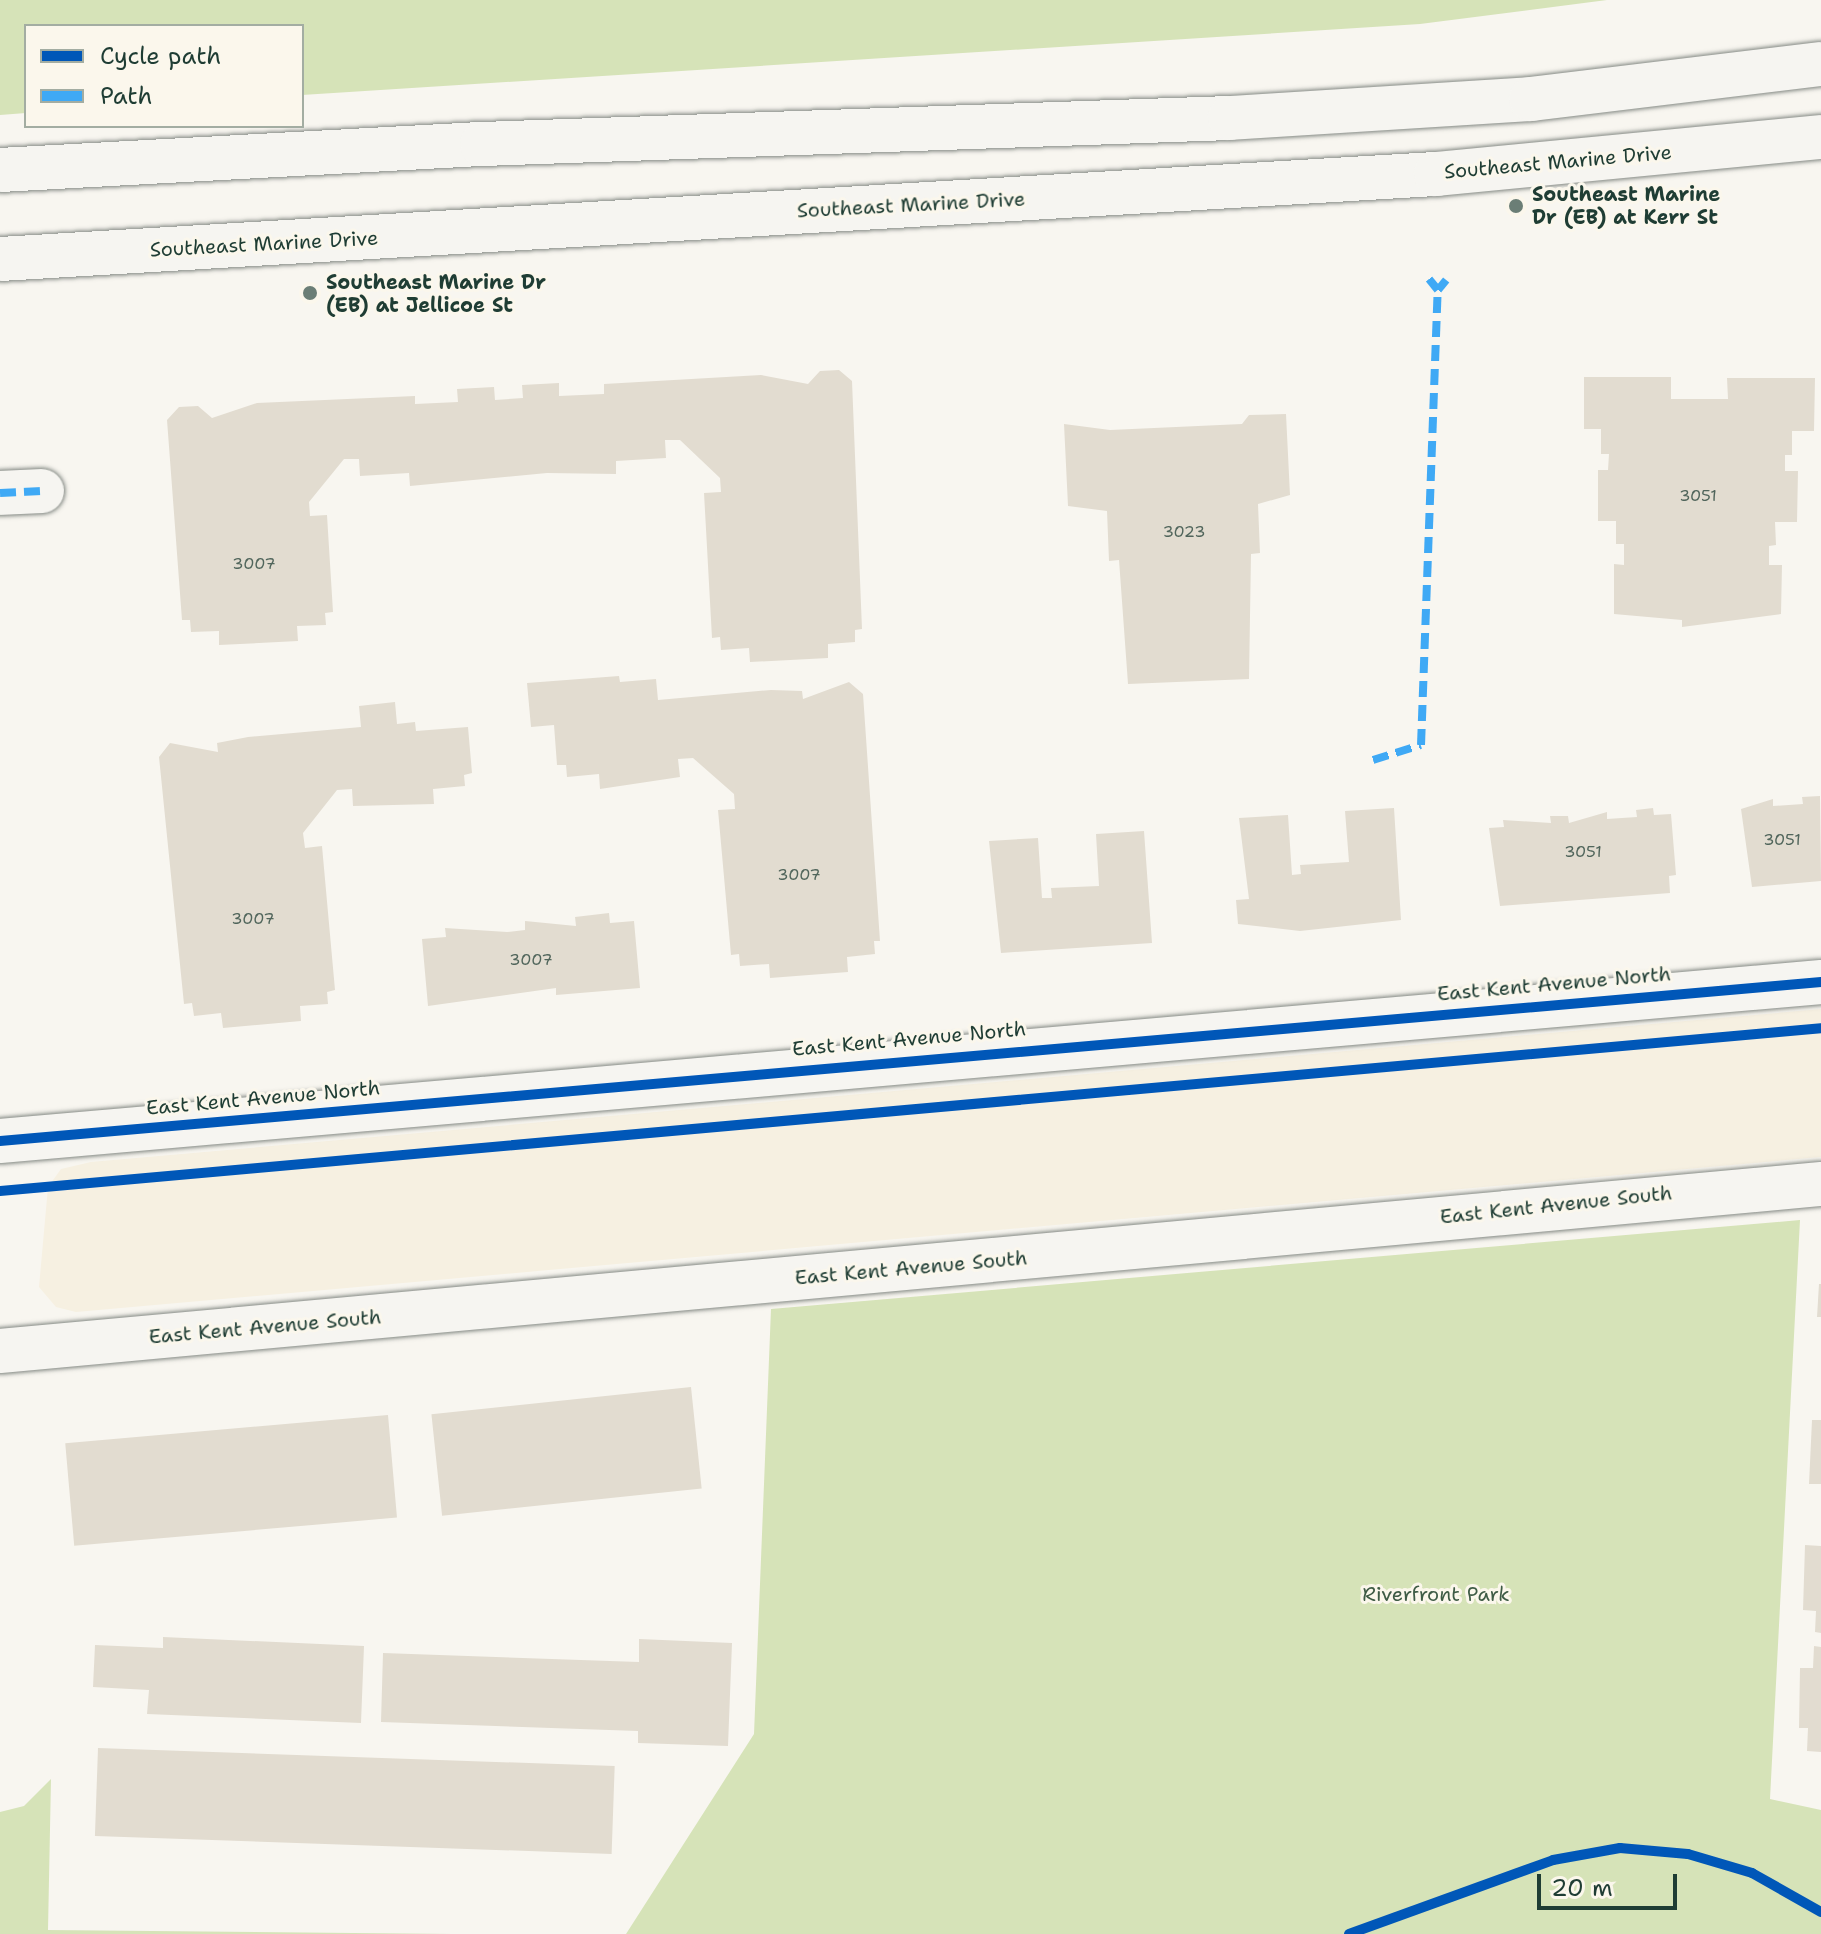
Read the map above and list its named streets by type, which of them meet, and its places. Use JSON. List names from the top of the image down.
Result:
{
  "streets": {
    "street": ["Southeast Marine Drive", "East Kent Avenue North", "East Kent Avenue South"]
  },
  "parks": ["Riverfront Park"],
  "places": ["Southeast Marine Dr (EB) at Kerr St", "Southeast Marine Dr (EB) at Jellicoe St"],
  "house_numbers": [
    "3051",
    "3023",
    "3007",
    "3051",
    "3051",
    "3007",
    "3007",
    "3007"
  ],
  "legend": ["Cycle path", "Path"],
  "scale_bar": "20 m"
}
